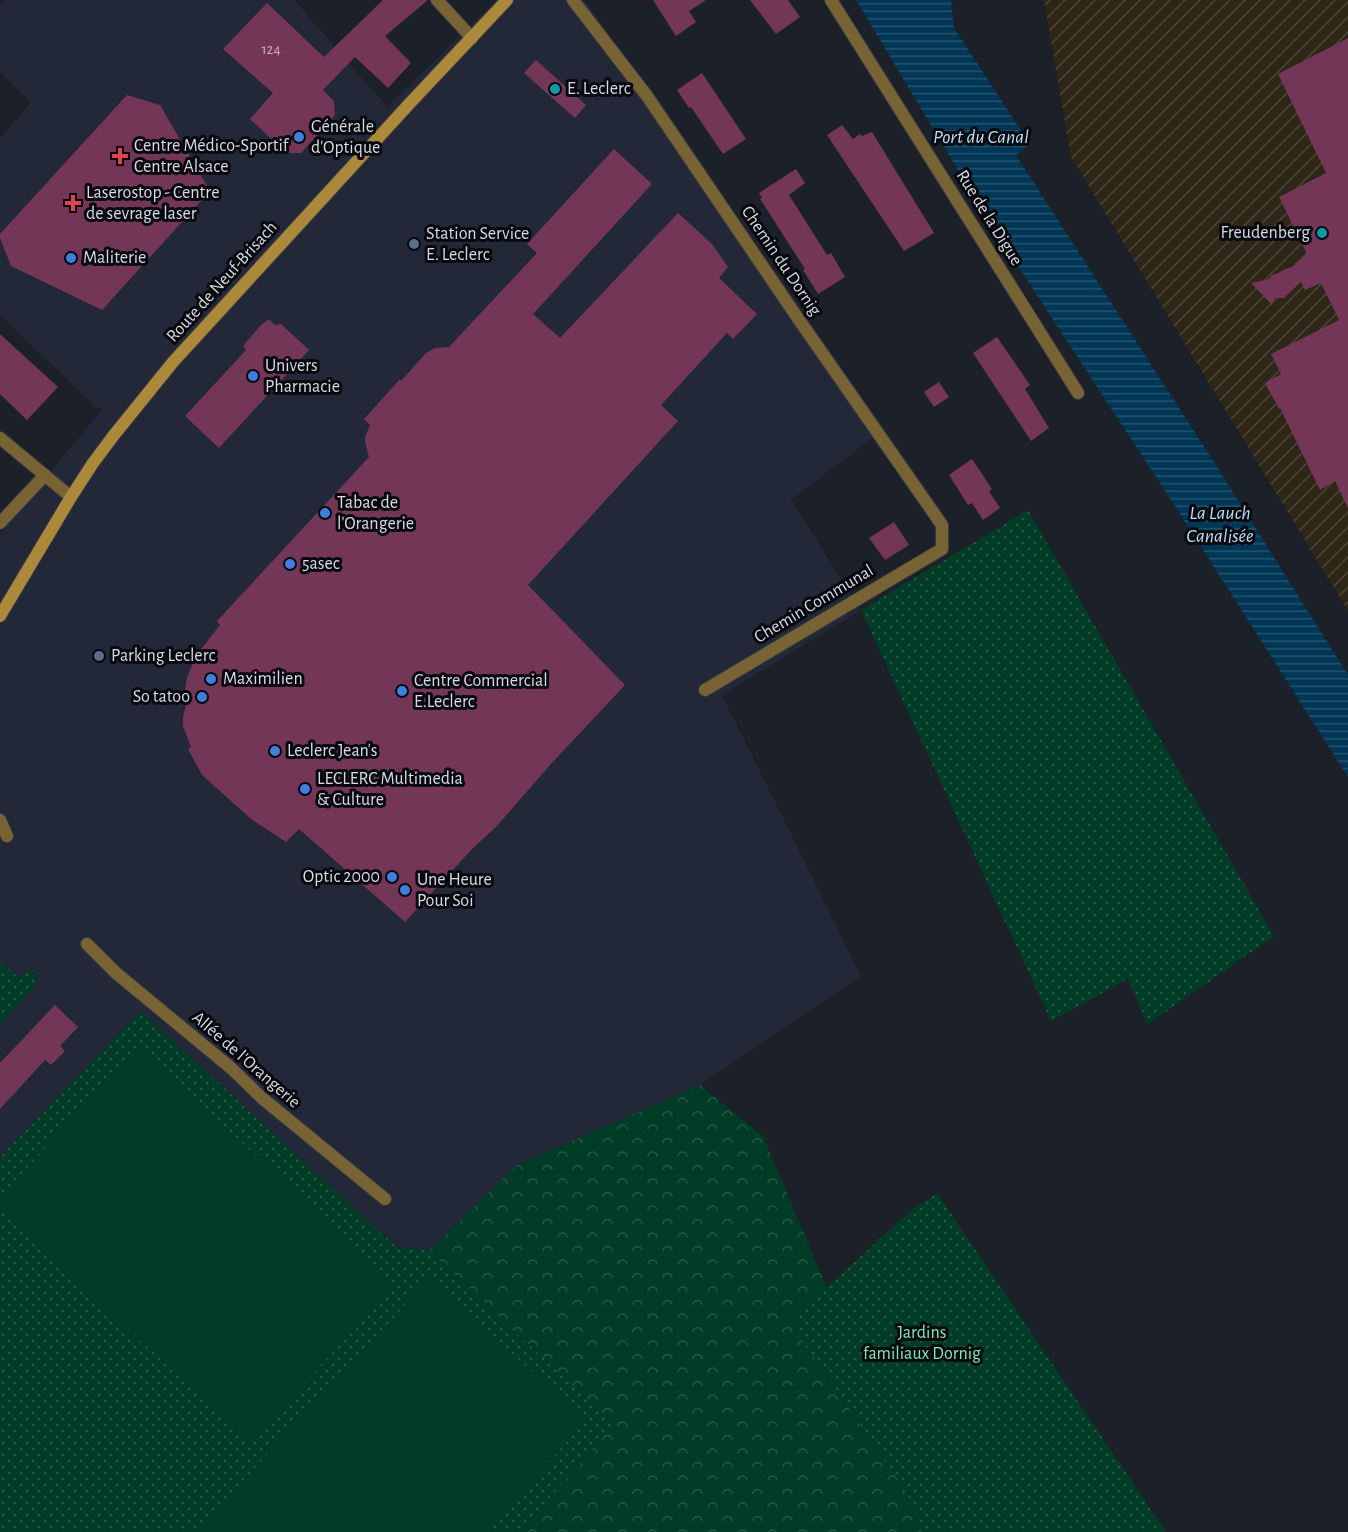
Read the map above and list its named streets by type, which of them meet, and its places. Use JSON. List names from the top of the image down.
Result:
{
  "streets": {
    "main road": ["Route de Neuf-Brisach"],
    "street": [
      "Rue de la Digue",
      "Chemin du Dornig",
      "Chemin Communal",
      "Allée de l'Orangerie"
    ]
  },
  "crossings": [
    ["Chemin du Dornig", "Chemin Communal"]
  ],
  "water": ["Port du Canal", "La Lauch Canalisée"],
  "parks": ["Jardins familiaux Dornig"],
  "places": {
    "other": [
      "E. Leclerc",
      "Générale d'Optique",
      "Freudenberg",
      "Station Service E. Leclerc",
      "Maliterie",
      "Univers Pharmacie",
      "Tabac de l'Orangerie",
      "5asec",
      "Parking Leclerc",
      "Maximilien",
      "Centre Commercial E.Leclerc",
      "So tatoo",
      "Leclerc Jean's",
      "LECLERC Multimedia & Culture",
      "Optic 2000",
      "Une Heure Pour Soi"
    ],
    "health": ["Centre Médico-Sportif Centre Alsace", "Laserostop - Centre de sevrage laser"]
  },
  "house_numbers": ["124"]
}
